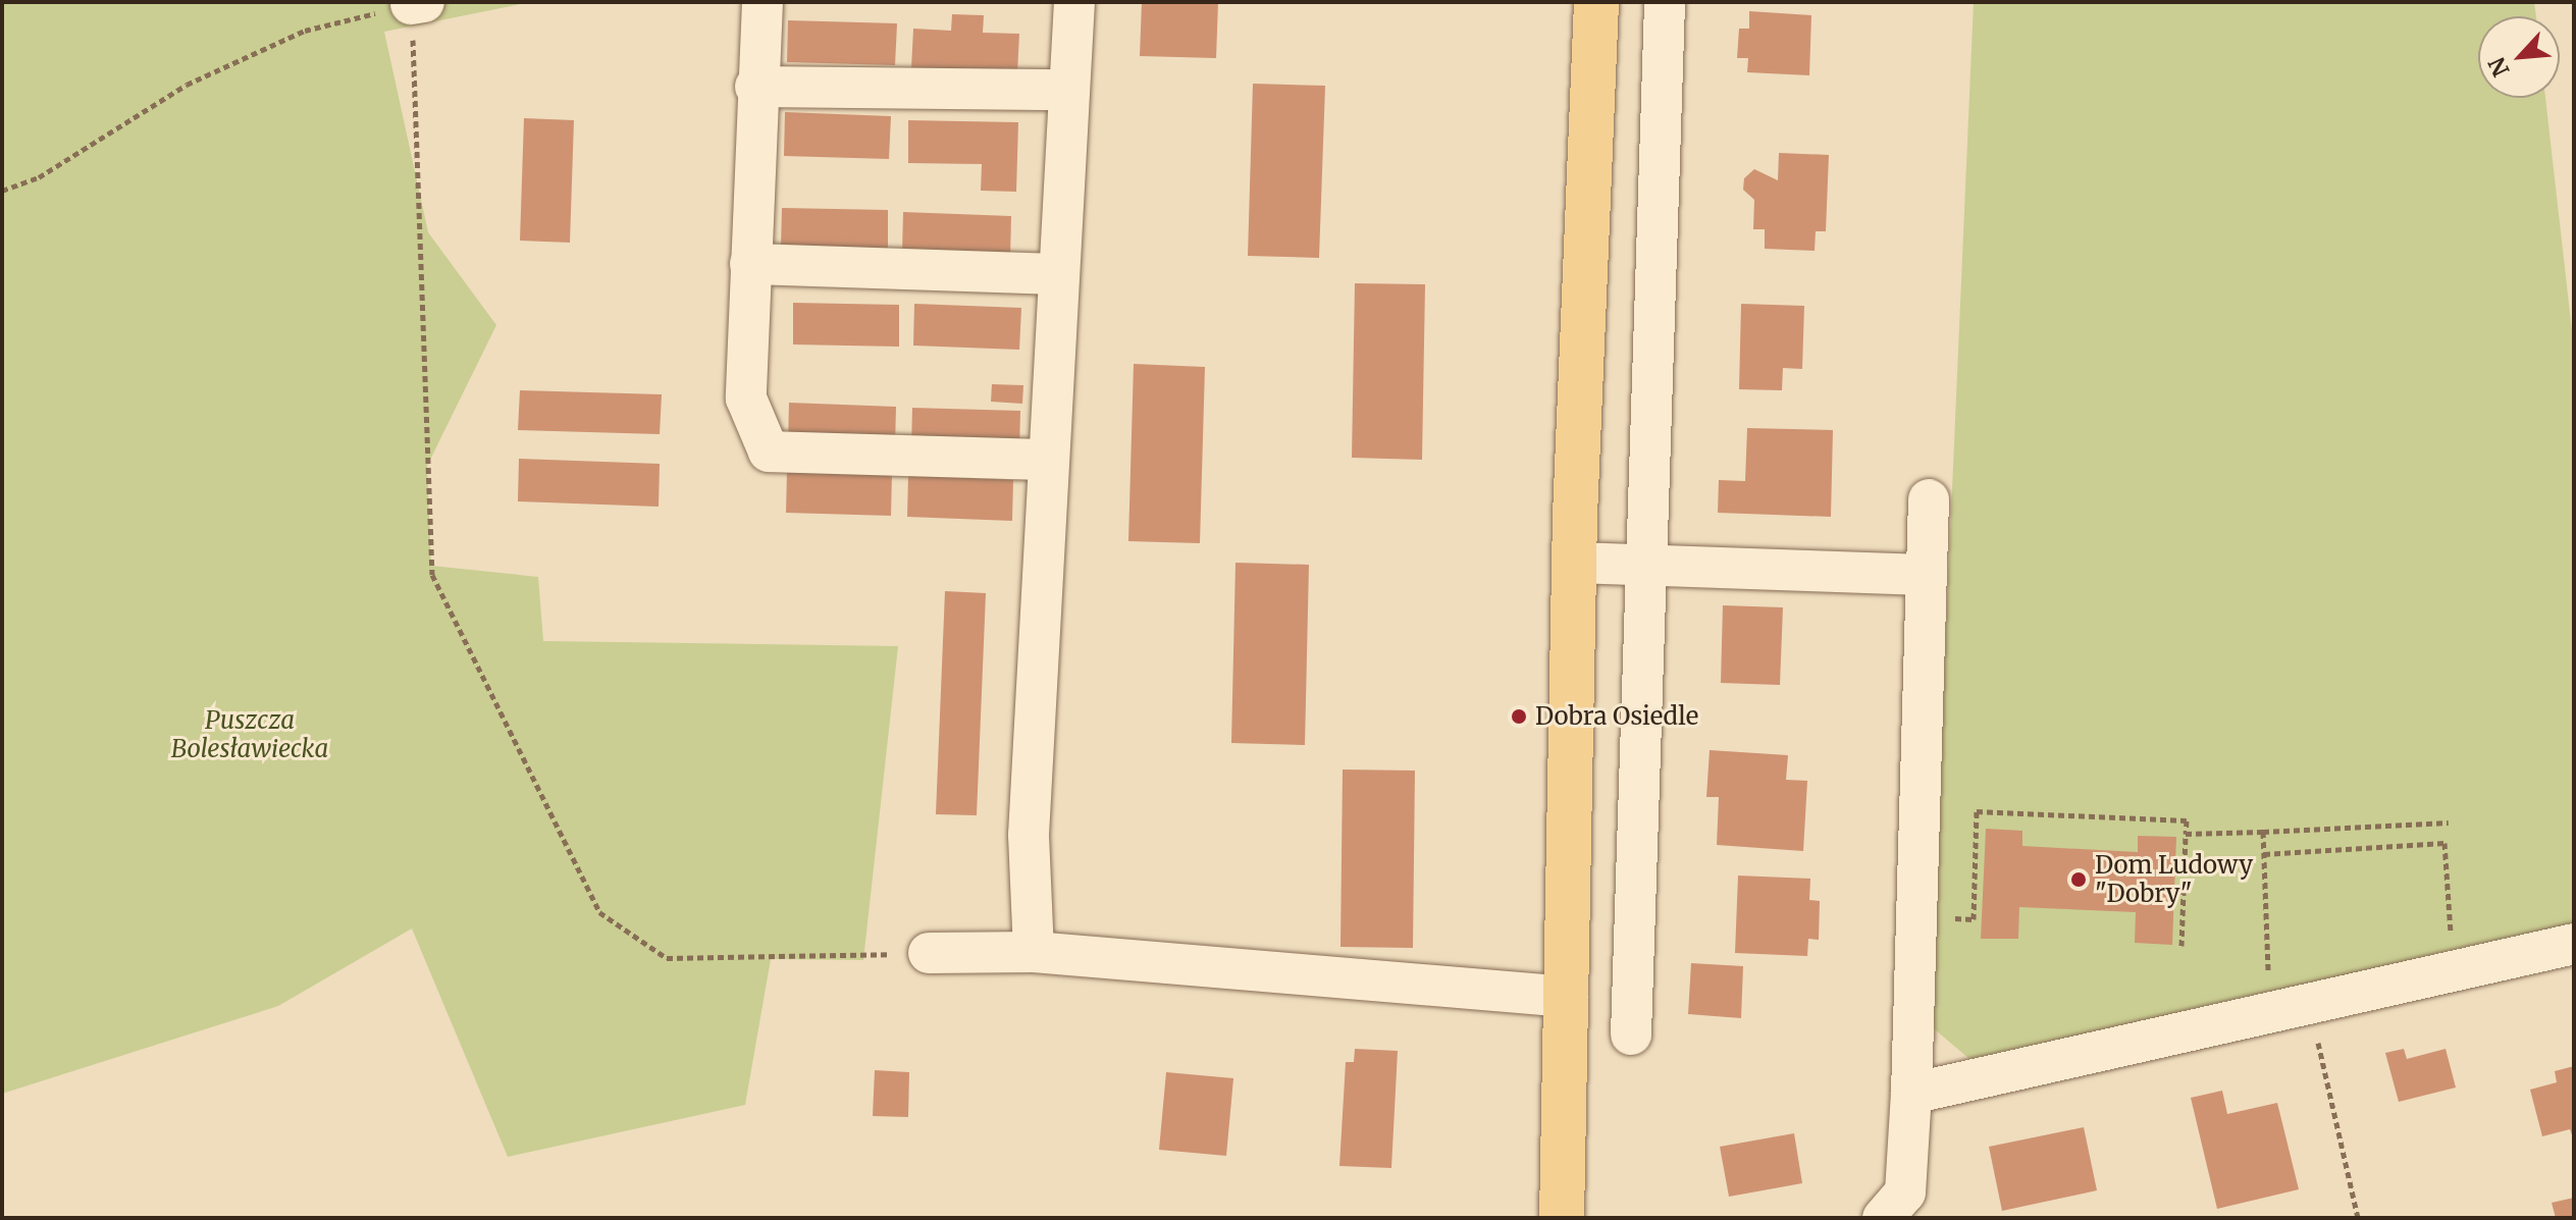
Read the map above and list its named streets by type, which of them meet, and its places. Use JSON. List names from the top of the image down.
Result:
{
  "parks": ["Puszcza Bolesławiecka"],
  "places": ["Dobra Osiedle", "Dom Ludowy \"Dobry\""],
  "north": "bottom left"
}
